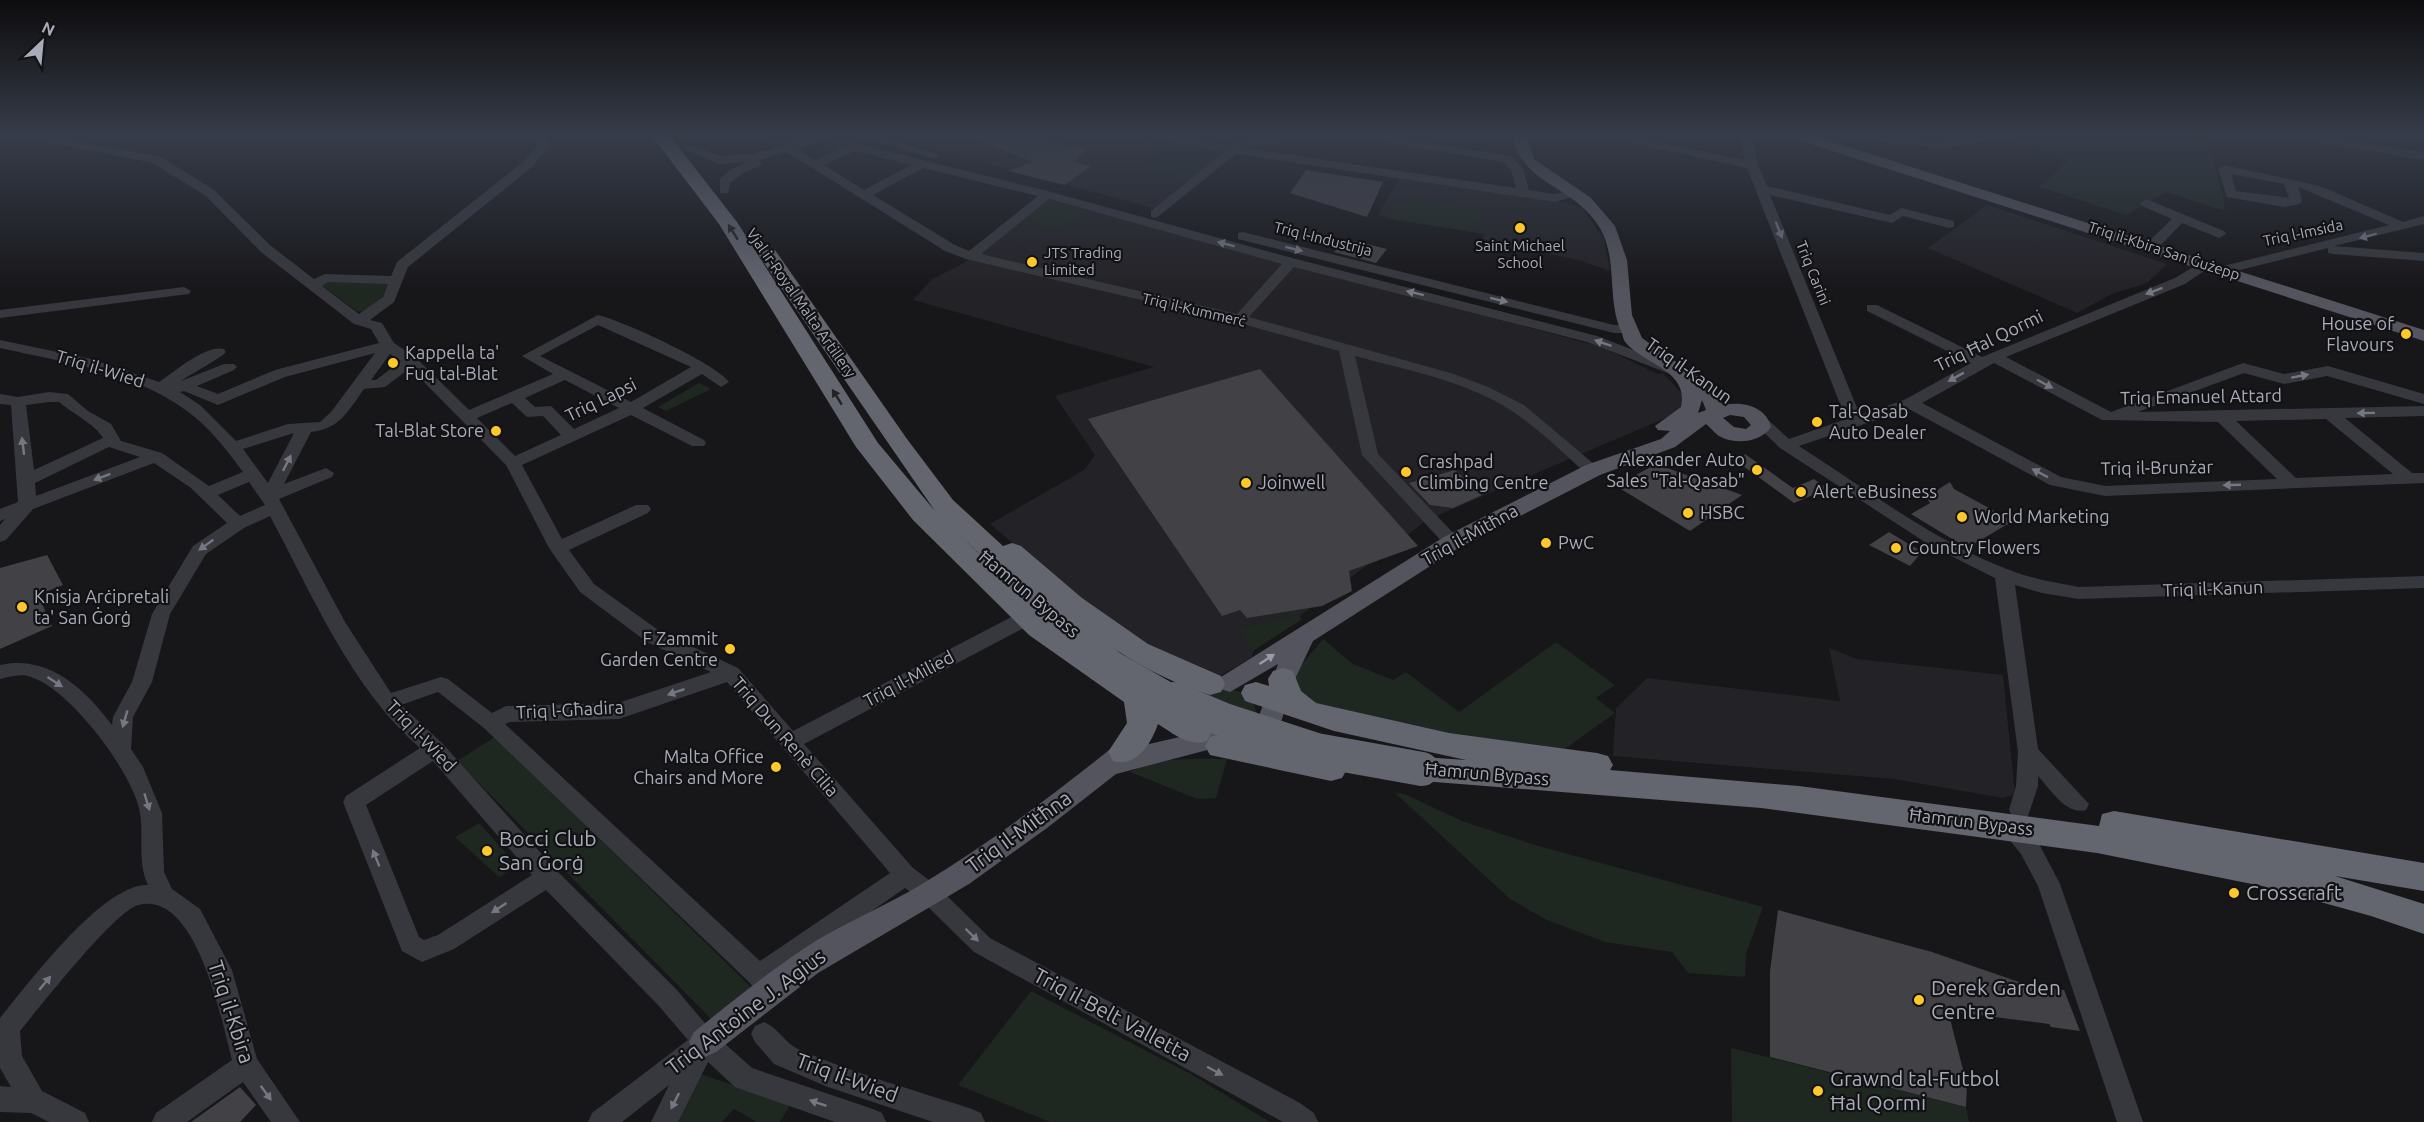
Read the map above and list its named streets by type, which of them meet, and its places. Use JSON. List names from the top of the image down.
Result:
{
  "streets": {
    "highway": ["Vjal ir-Royal Malta Artillery", "Ħamrun Bypass"],
    "main road": [
      "Triq il-Kbira San Ġużepp",
      "Triq il-Kanun",
      "Triq il-Mitħna",
      "Triq Antoine J. Agius"
    ],
    "street": [
      "Triq l-Imsida",
      "Triq l-Industrija",
      "Triq Carini",
      "Triq il-Kummerċ",
      "Triq Ħal Qormi",
      "Triq il-Wied",
      "Triq Emanuel Attard",
      "Triq Lapsi",
      "Triq il-Brunżar",
      "Triq il-Milied",
      "Triq l-Għadira",
      "Triq Dun Renè Cilia",
      "Triq il-Kbira",
      "Triq il-Belt Valletta"
    ]
  },
  "crossings": [
    ["Triq l-Imsida", "Triq il-Kbira San Ġużepp"],
    ["Triq l-Industrija", "Triq il-Kanun"],
    ["Triq il-Kbira San Ġużepp", "Triq Ħal Qormi"],
    ["Triq Carini", "Triq Ħal Qormi"],
    ["Vjal ir-Royal Malta Artillery", "Ħamrun Bypass"],
    ["Triq il-Kummerċ", "Triq il-Mitħna"],
    ["Triq Ħal Qormi", "Triq il-Kanun"],
    ["Triq Ħal Qormi", "Triq Emanuel Attard"],
    ["Triq Ħal Qormi", "Triq il-Brunżar"],
    ["Triq il-Wied", "Triq l-Għadira"],
    ["Triq il-Wied", "Triq Antoine J. Agius"],
    ["Triq il-Kanun", "Triq il-Mitħna"],
    ["Triq Lapsi", "Triq Dun Renè Cilia"],
    ["Triq il-Mitħna", "Triq Dun Renè Cilia"],
    ["Triq il-Mitħna", "Triq Antoine J. Agius"],
    ["Triq il-Mitħna", "Triq il-Belt Valletta"],
    ["Triq il-Milied", "Triq Dun Renè Cilia"],
    ["Triq l-Għadira", "Triq Dun Renè Cilia"],
    ["Triq Dun Renè Cilia", "Triq Antoine J. Agius"],
    ["Triq Dun Renè Cilia", "Triq il-Belt Valletta"],
    ["Triq Antoine J. Agius", "Triq il-Belt Valletta"]
  ],
  "one_way": [
    "Triq Carini",
    "Triq Ħal Qormi",
    "Triq l-Għadira",
    "Triq il-Belt Valletta"
  ],
  "places": [
    "Saint Michael School",
    "JTS Trading Limited",
    "House of Flavours",
    "Kappella ta' Fuq tal-Blat",
    "Tal-Qasab Auto Dealer",
    "Tal-Blat Store",
    "Alexander Auto Sales \"Tal-Qasab\"",
    "Crashpad Climbing Centre",
    "Joinwell",
    "Alert eBusiness",
    "HSBC",
    "World Marketing",
    "PwC",
    "Country Flowers",
    "Knisja Arċipretali ta' San Ġorġ",
    "F Zammit Garden Centre",
    "Malta Office Chairs and More",
    "Bocci Club San Ġorġ",
    "Crosscraft",
    "Derek Garden Centre",
    "Grawnd tal-Futbol Ħal Qormi"
  ],
  "north": "top right"
}
